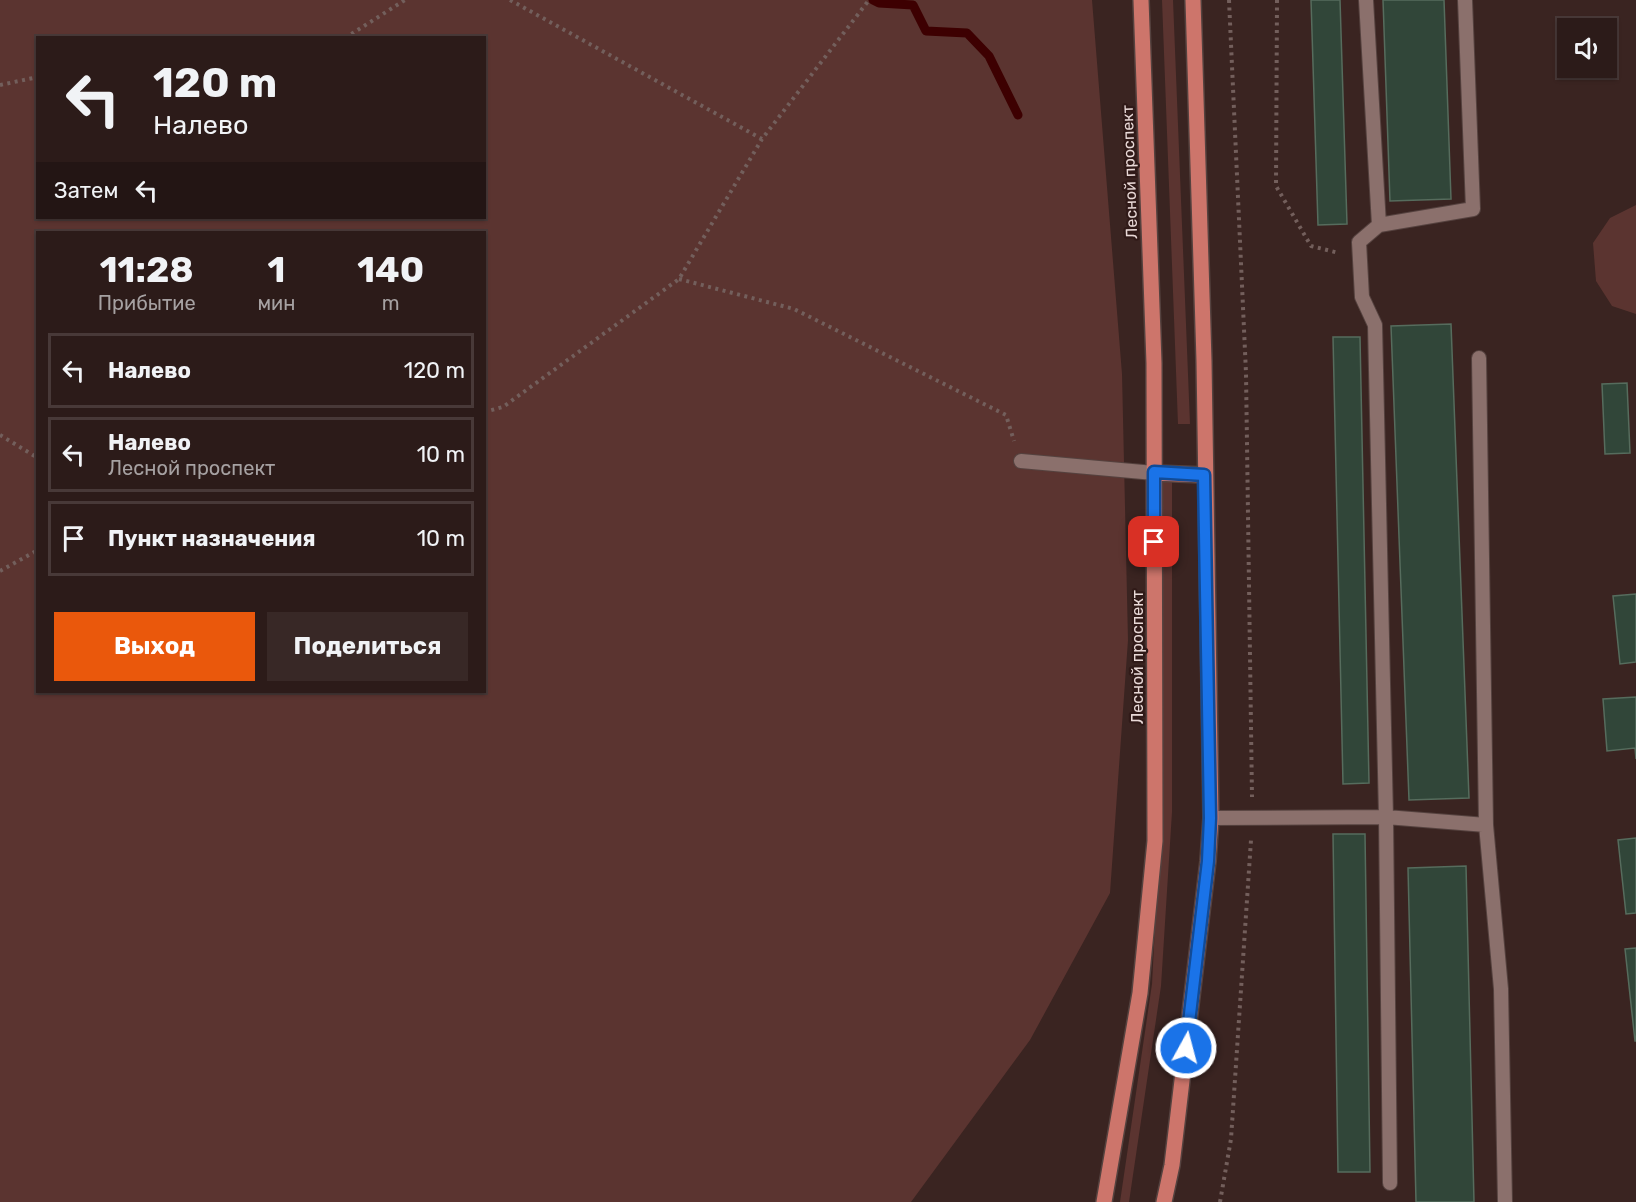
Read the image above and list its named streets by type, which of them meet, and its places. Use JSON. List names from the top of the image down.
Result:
{
  "streets": {
    "main road": ["Лесной проспект"]
  },
  "page": {
    "turn": ["120 m", "Налево"],
    "then": "Затем",
    "eta": [
      "11:28",
      "Прибытие",
      "1",
      "мин",
      "140",
      "m"
    ],
    "list": [
      {
        "name": "Налево",
        "value": "120 m"
      },
      {
        "name": "Налево",
        "note": "Лесной проспект",
        "value": "10 m"
      },
      {
        "name": "Пункт назначения",
        "value": "10 m"
      }
    ],
    "buttons": ["Выход", "Поделиться"]
  }
}
